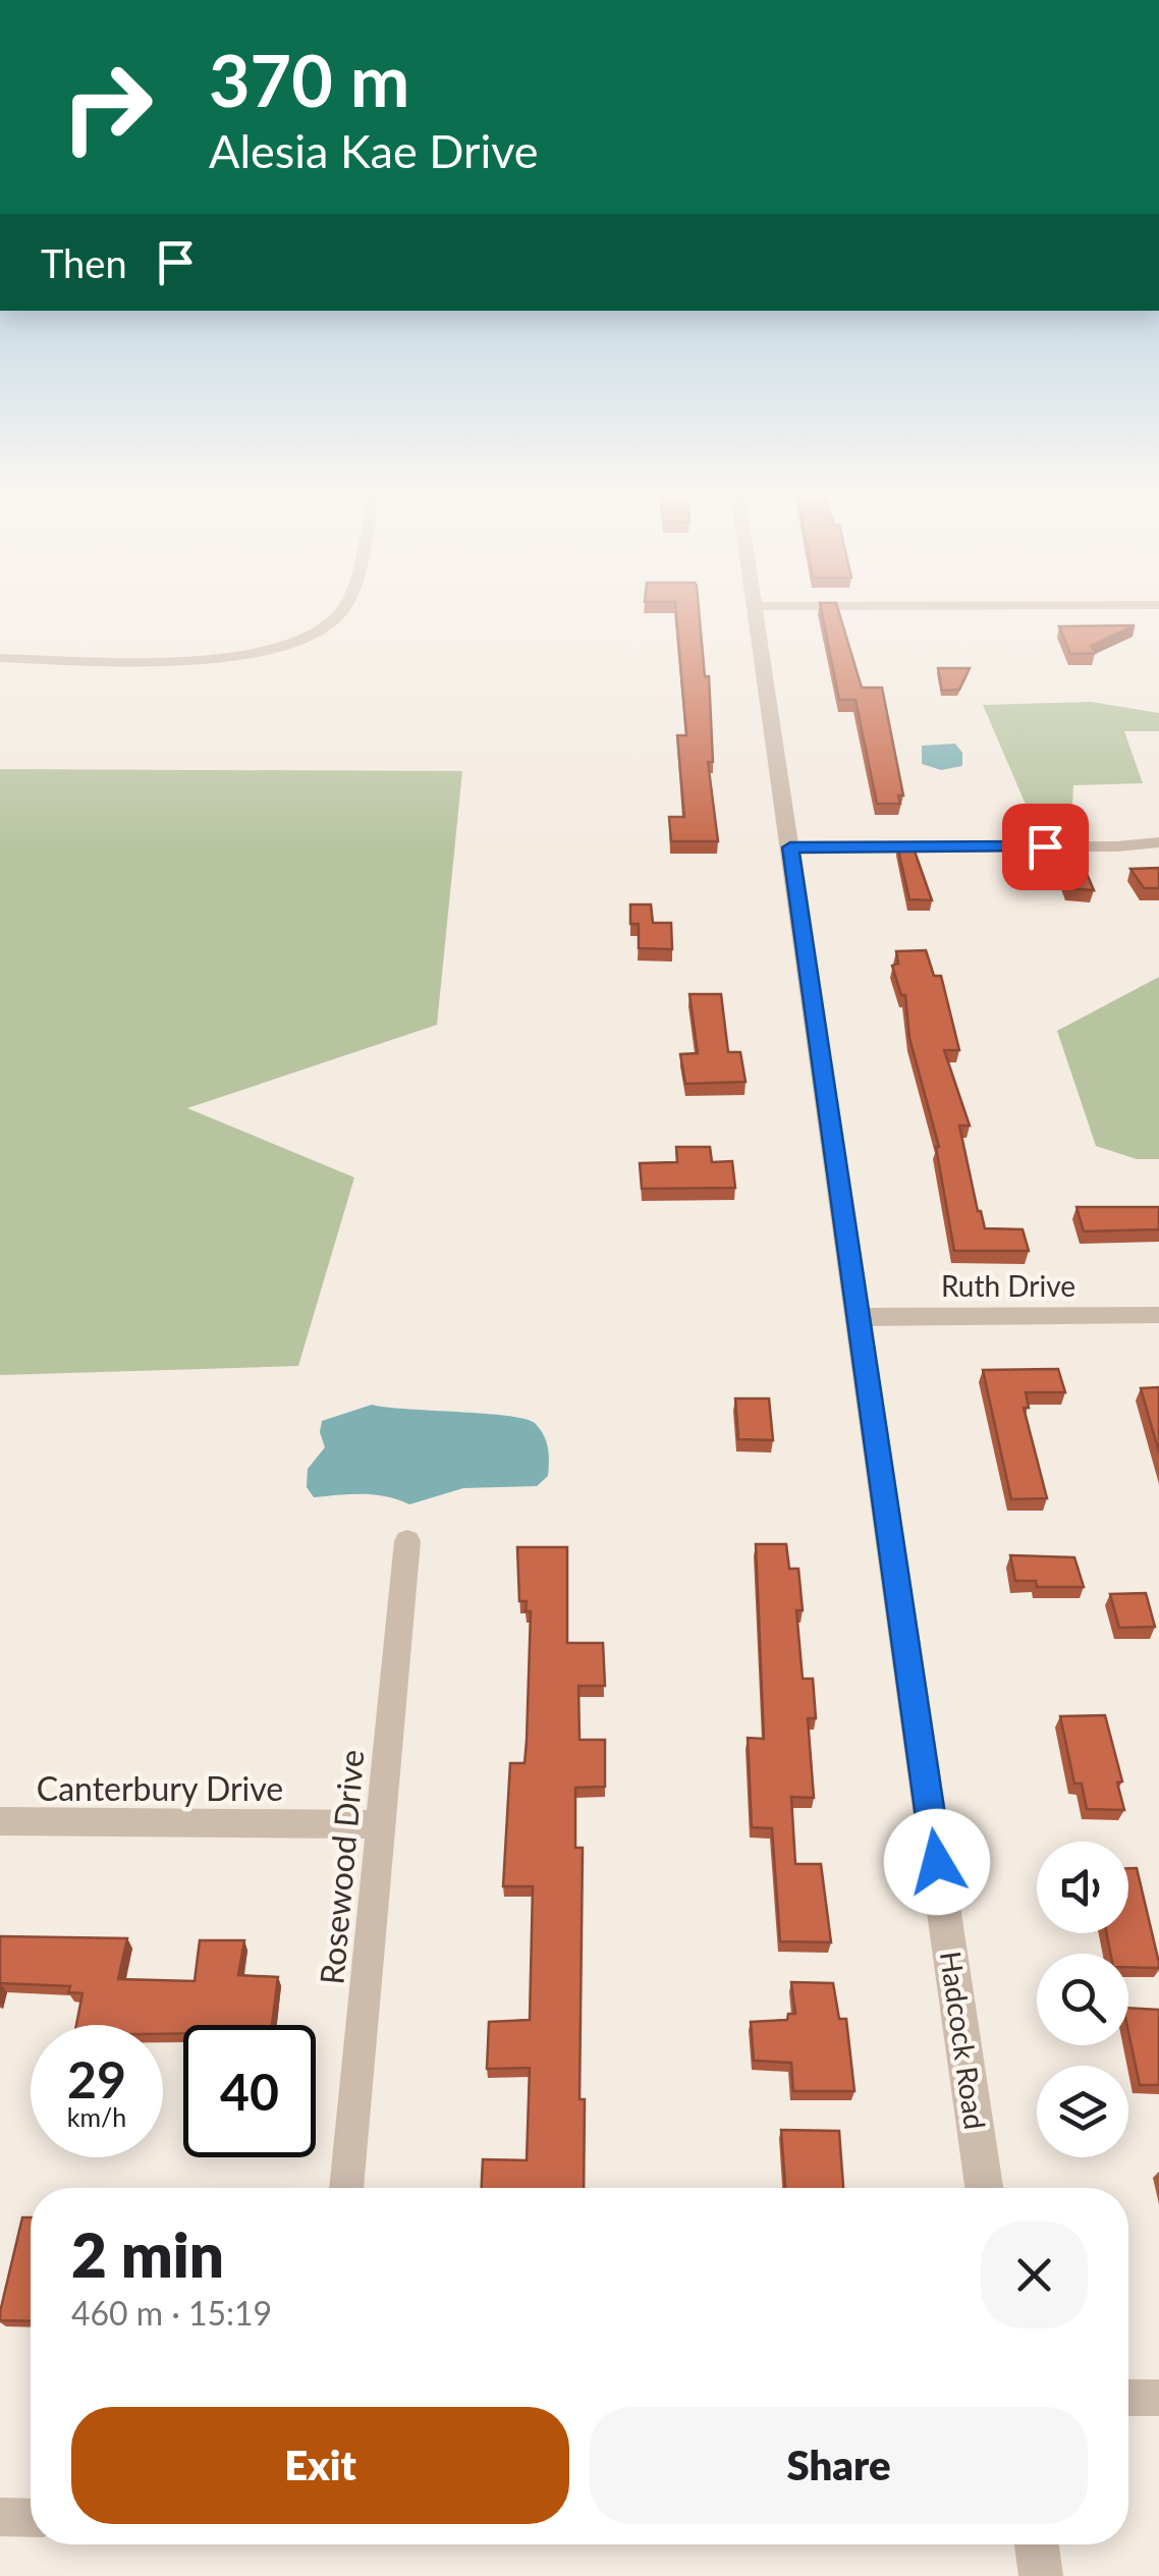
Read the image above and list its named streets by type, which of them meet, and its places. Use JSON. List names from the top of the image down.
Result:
{
  "streets": {
    "street": [
      "Ruth Drive",
      "Canterbury Drive",
      "Rosewood Drive",
      "Hadcock Road"
    ]
  },
  "crossings": [
    ["Ruth Drive", "Hadcock Road"],
    ["Canterbury Drive", "Rosewood Drive"]
  ],
  "page": {
    "turn": ["370 m", "Alesia Kae Drive"],
    "then": "Then",
    "speed": "29 km/h",
    "limit": "40",
    "heading": ["2 min", "460 m · 15:19"],
    "buttons": ["Exit", "Share"]
  }
}
